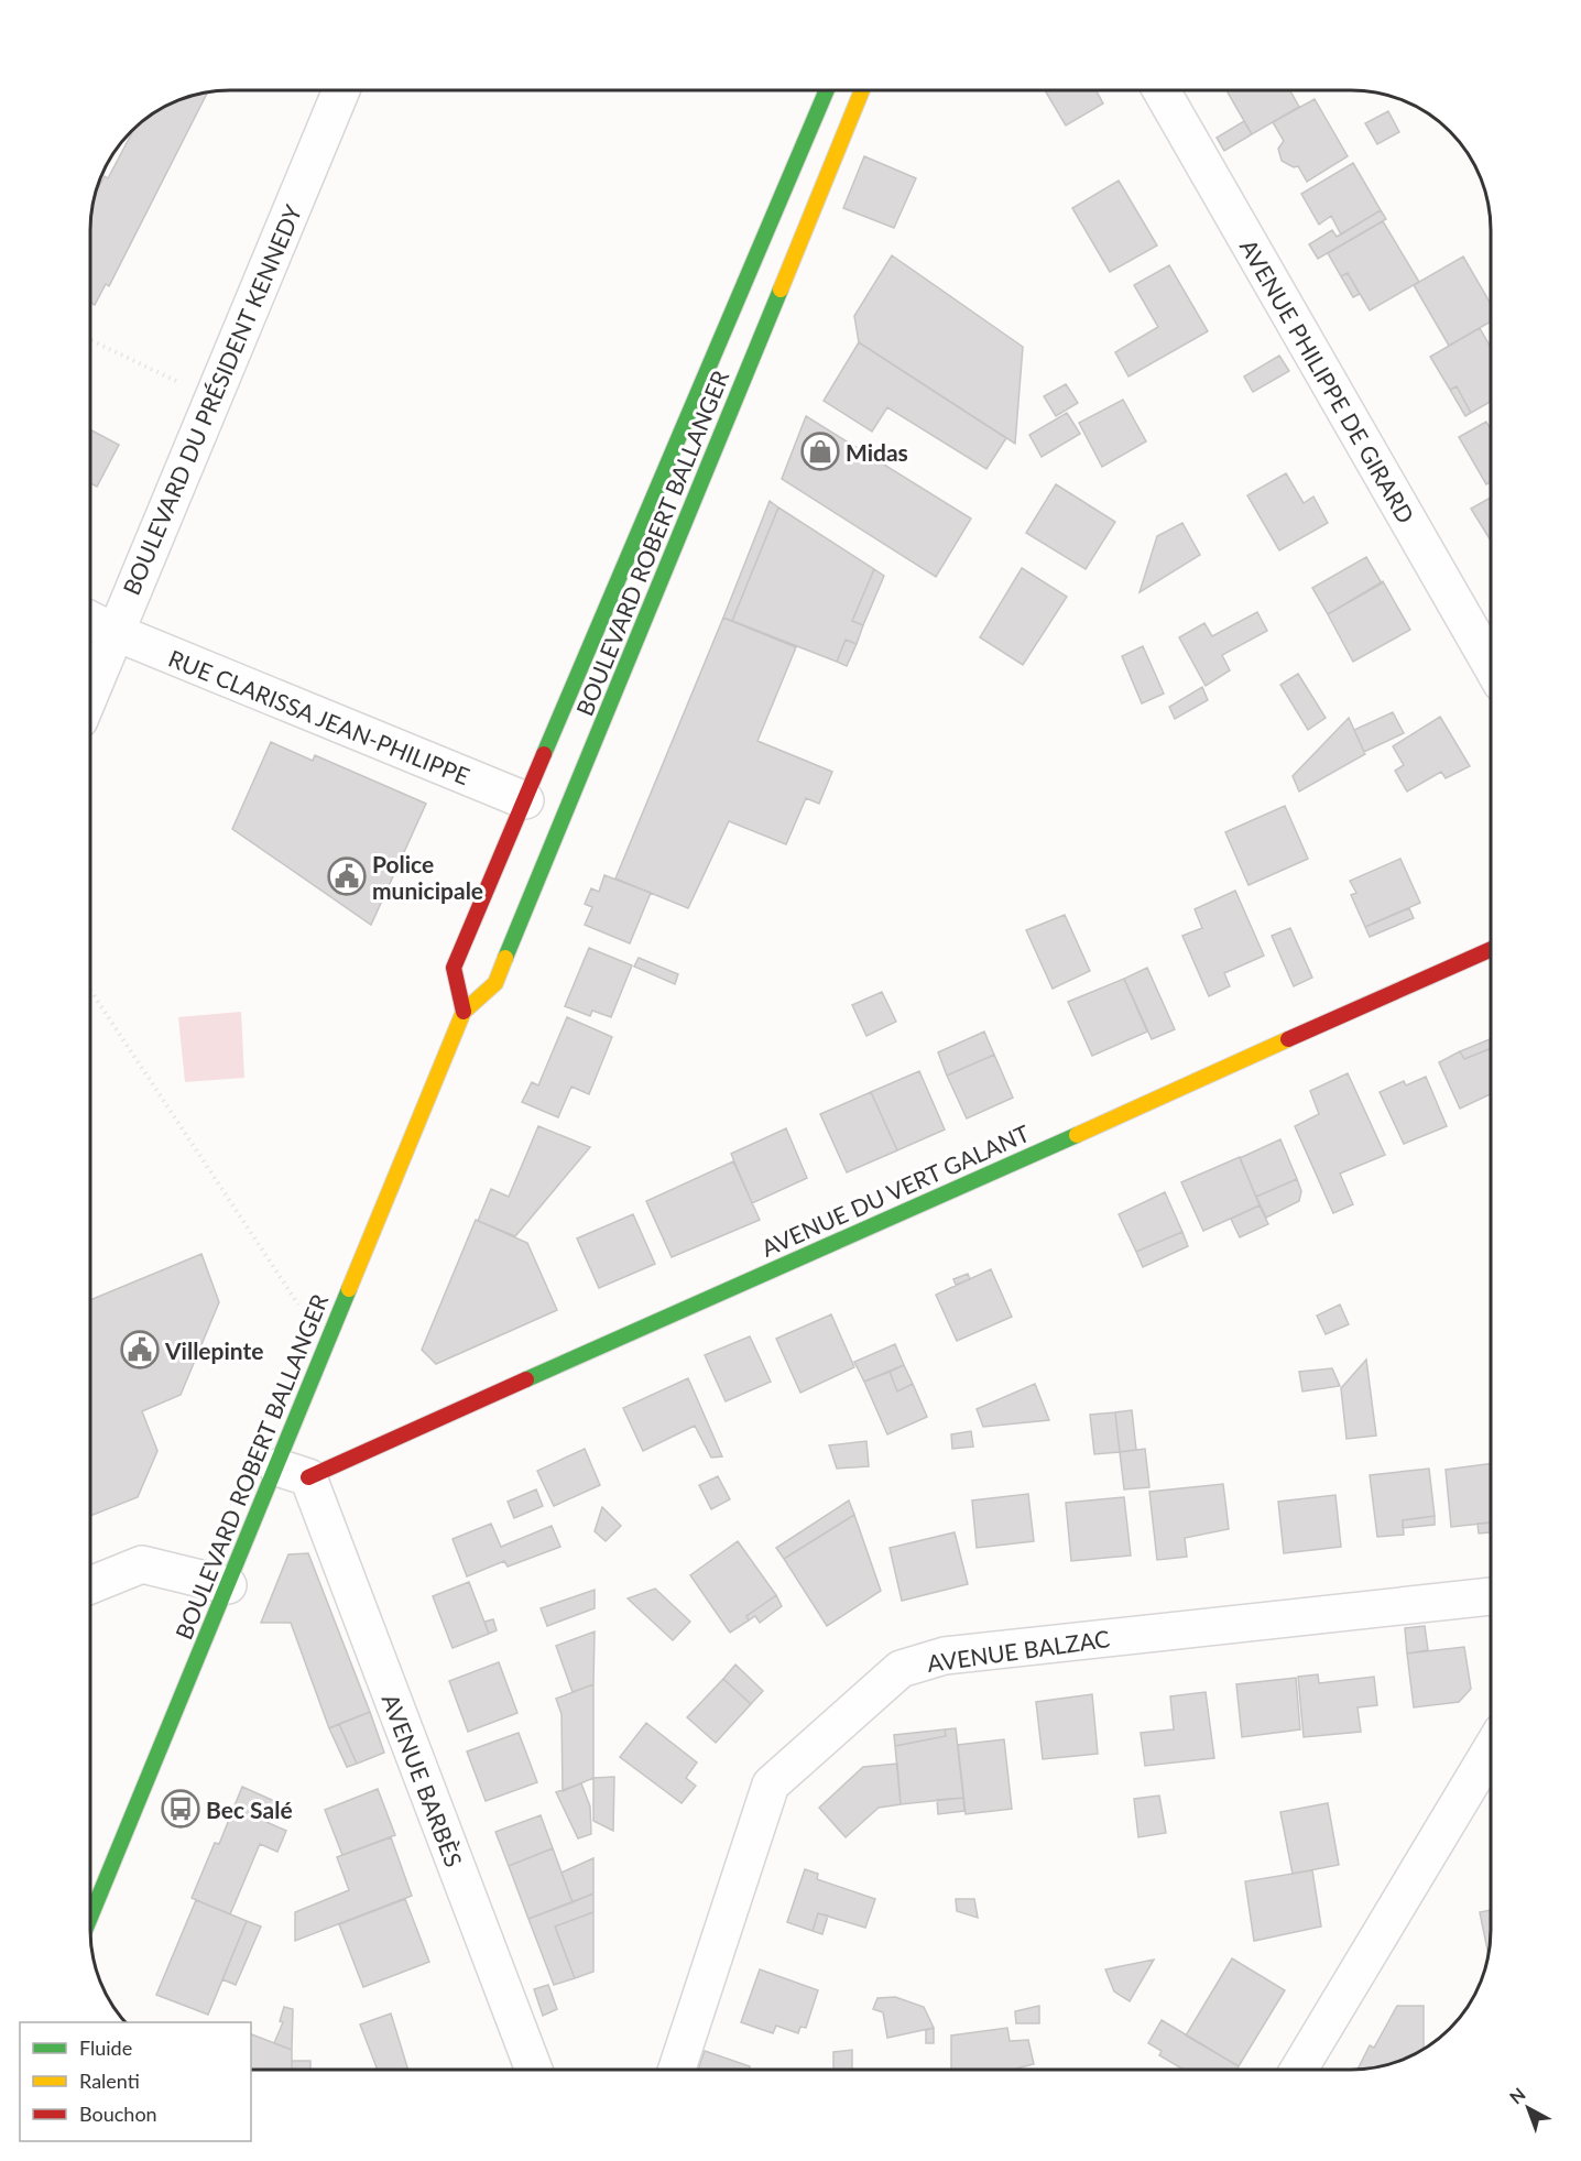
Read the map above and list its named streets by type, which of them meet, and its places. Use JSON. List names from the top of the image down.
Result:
{
  "streets": {
    "main road": ["BOULEVARD ROBERT BALLANGER", "AVENUE DU VERT GALANT"],
    "street": [
      "AVENUE PHILIPPE DE GIRARD",
      "BOULEVARD DU PRÉSIDENT KENNEDY",
      "RUE CLARISSA JEAN-PHILIPPE",
      "AVENUE BALZAC",
      "AVENUE BARBÈS"
    ]
  },
  "crossings": [
    ["BOULEVARD DU PRÉSIDENT KENNEDY", "RUE CLARISSA JEAN-PHILIPPE"],
    ["BOULEVARD ROBERT BALLANGER", "RUE CLARISSA JEAN-PHILIPPE"],
    ["BOULEVARD ROBERT BALLANGER", "AVENUE DU VERT GALANT"],
    ["BOULEVARD ROBERT BALLANGER", "AVENUE BARBÈS"],
    ["AVENUE DU VERT GALANT", "AVENUE BARBÈS"]
  ],
  "places": {
    "shop": ["Midas"],
    "public building": ["Police municipale", "Villepinte"],
    "bus stop": ["Bec Salé"]
  },
  "legend": ["Fluide", "Ralenti", "Bouchon"],
  "north": "top left"
}
